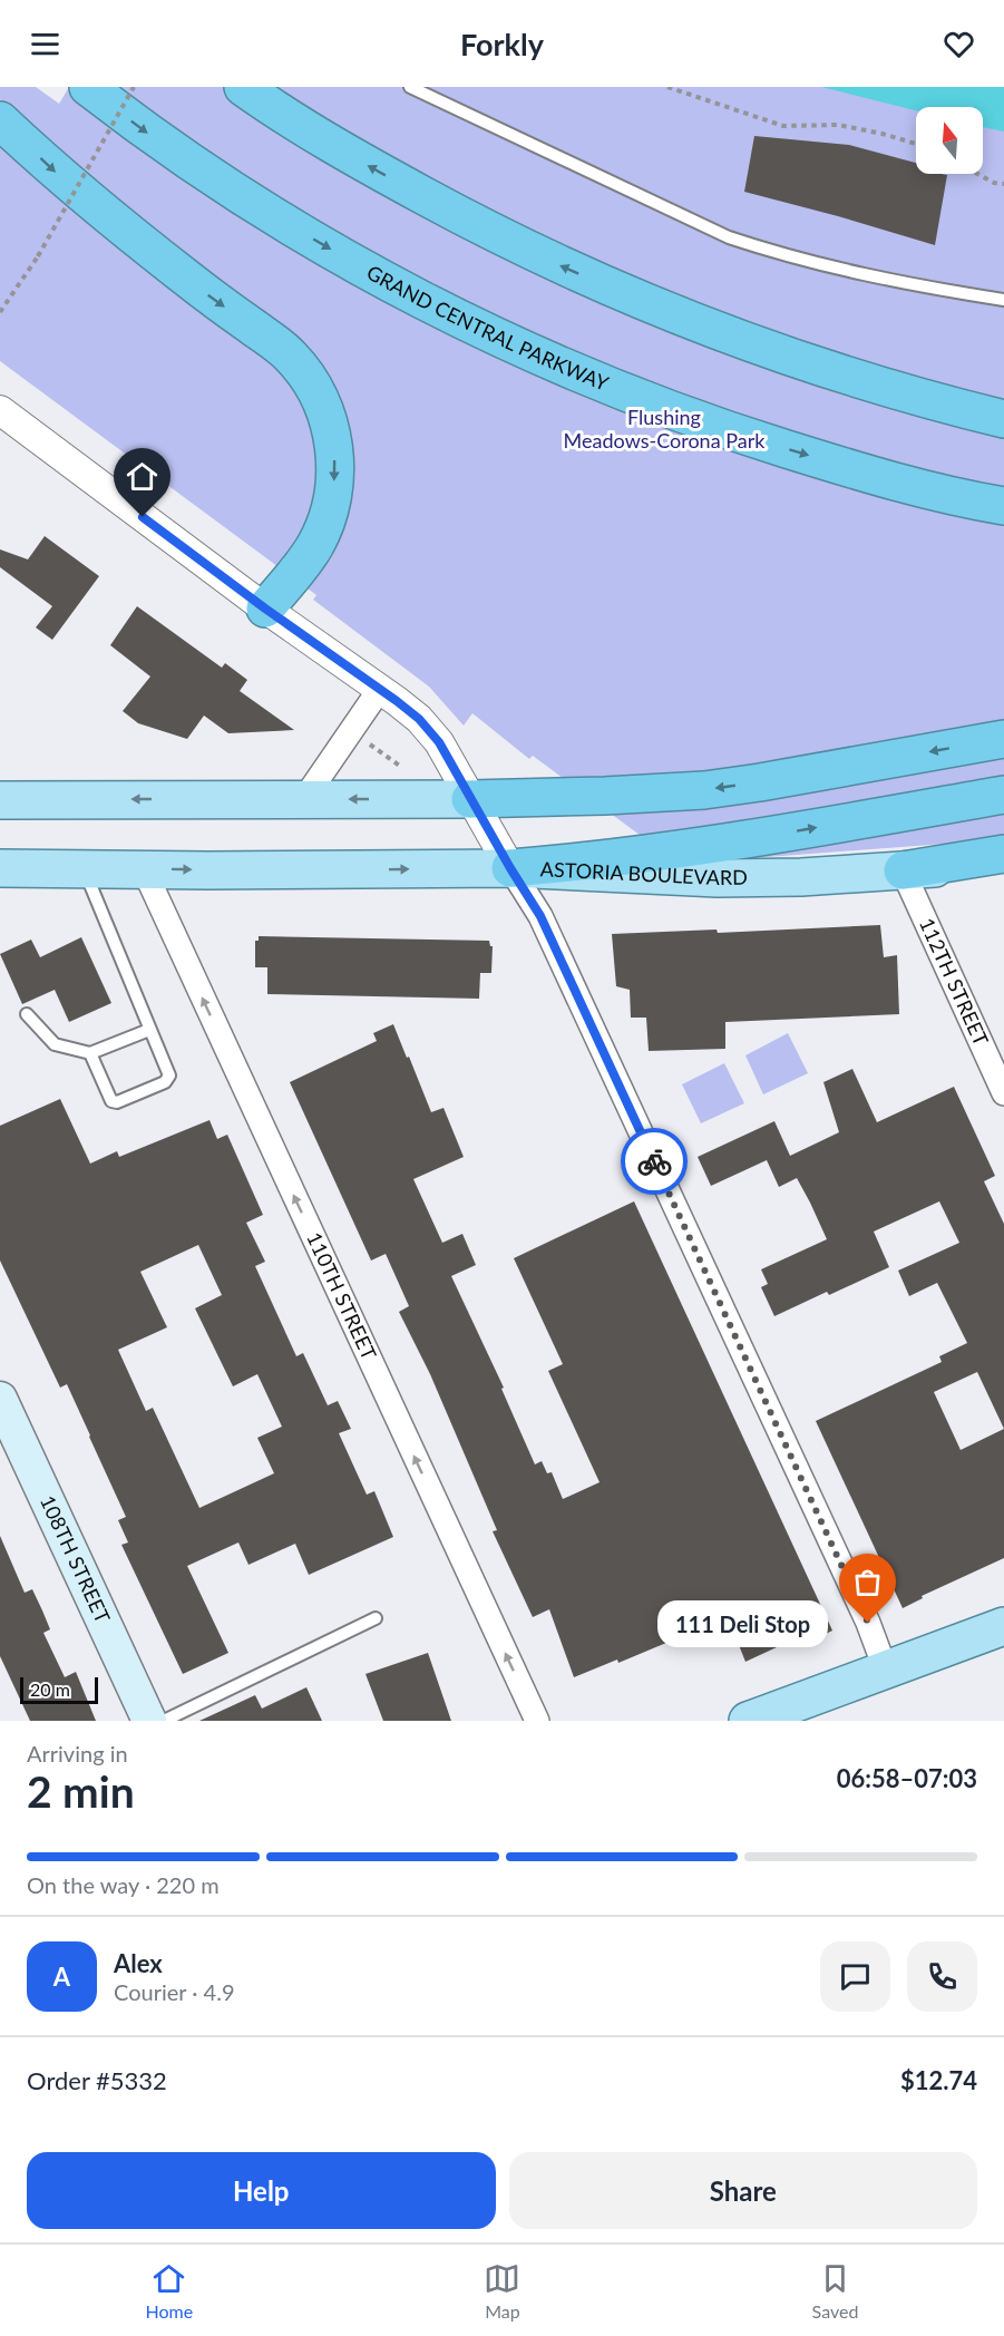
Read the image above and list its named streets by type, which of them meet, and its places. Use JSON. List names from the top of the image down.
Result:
{
  "streets": {
    "highway": ["GRAND CENTRAL PARKWAY"],
    "main road": ["ASTORIA BOULEVARD", "108TH STREET"],
    "street": ["112TH STREET", "110TH STREET"]
  },
  "crossings": [
    ["ASTORIA BOULEVARD", "112TH STREET"],
    ["ASTORIA BOULEVARD", "110TH STREET"]
  ],
  "one_way": ["110TH STREET"],
  "parks": ["Flushing Meadows-Corona Park"],
  "places": ["111 Deli Stop"],
  "scale_bar": "20 m",
  "north": "top",
  "page": {
    "header": "Forkly",
    "bubble": "111 Deli Stop",
    "scale": "20 m",
    "heading": ["2 min", "Arriving in", "06:58–07:03"],
    "panel": [
      "Alex",
      "Courier · 4.9",
      "Order #5332",
      "$12.74"
    ],
    "bar": "On the way · 220 m",
    "round": "A",
    "buttons": ["Help", "Share"],
    "tabs": ["Home", "Map", "Saved"]
  }
}
